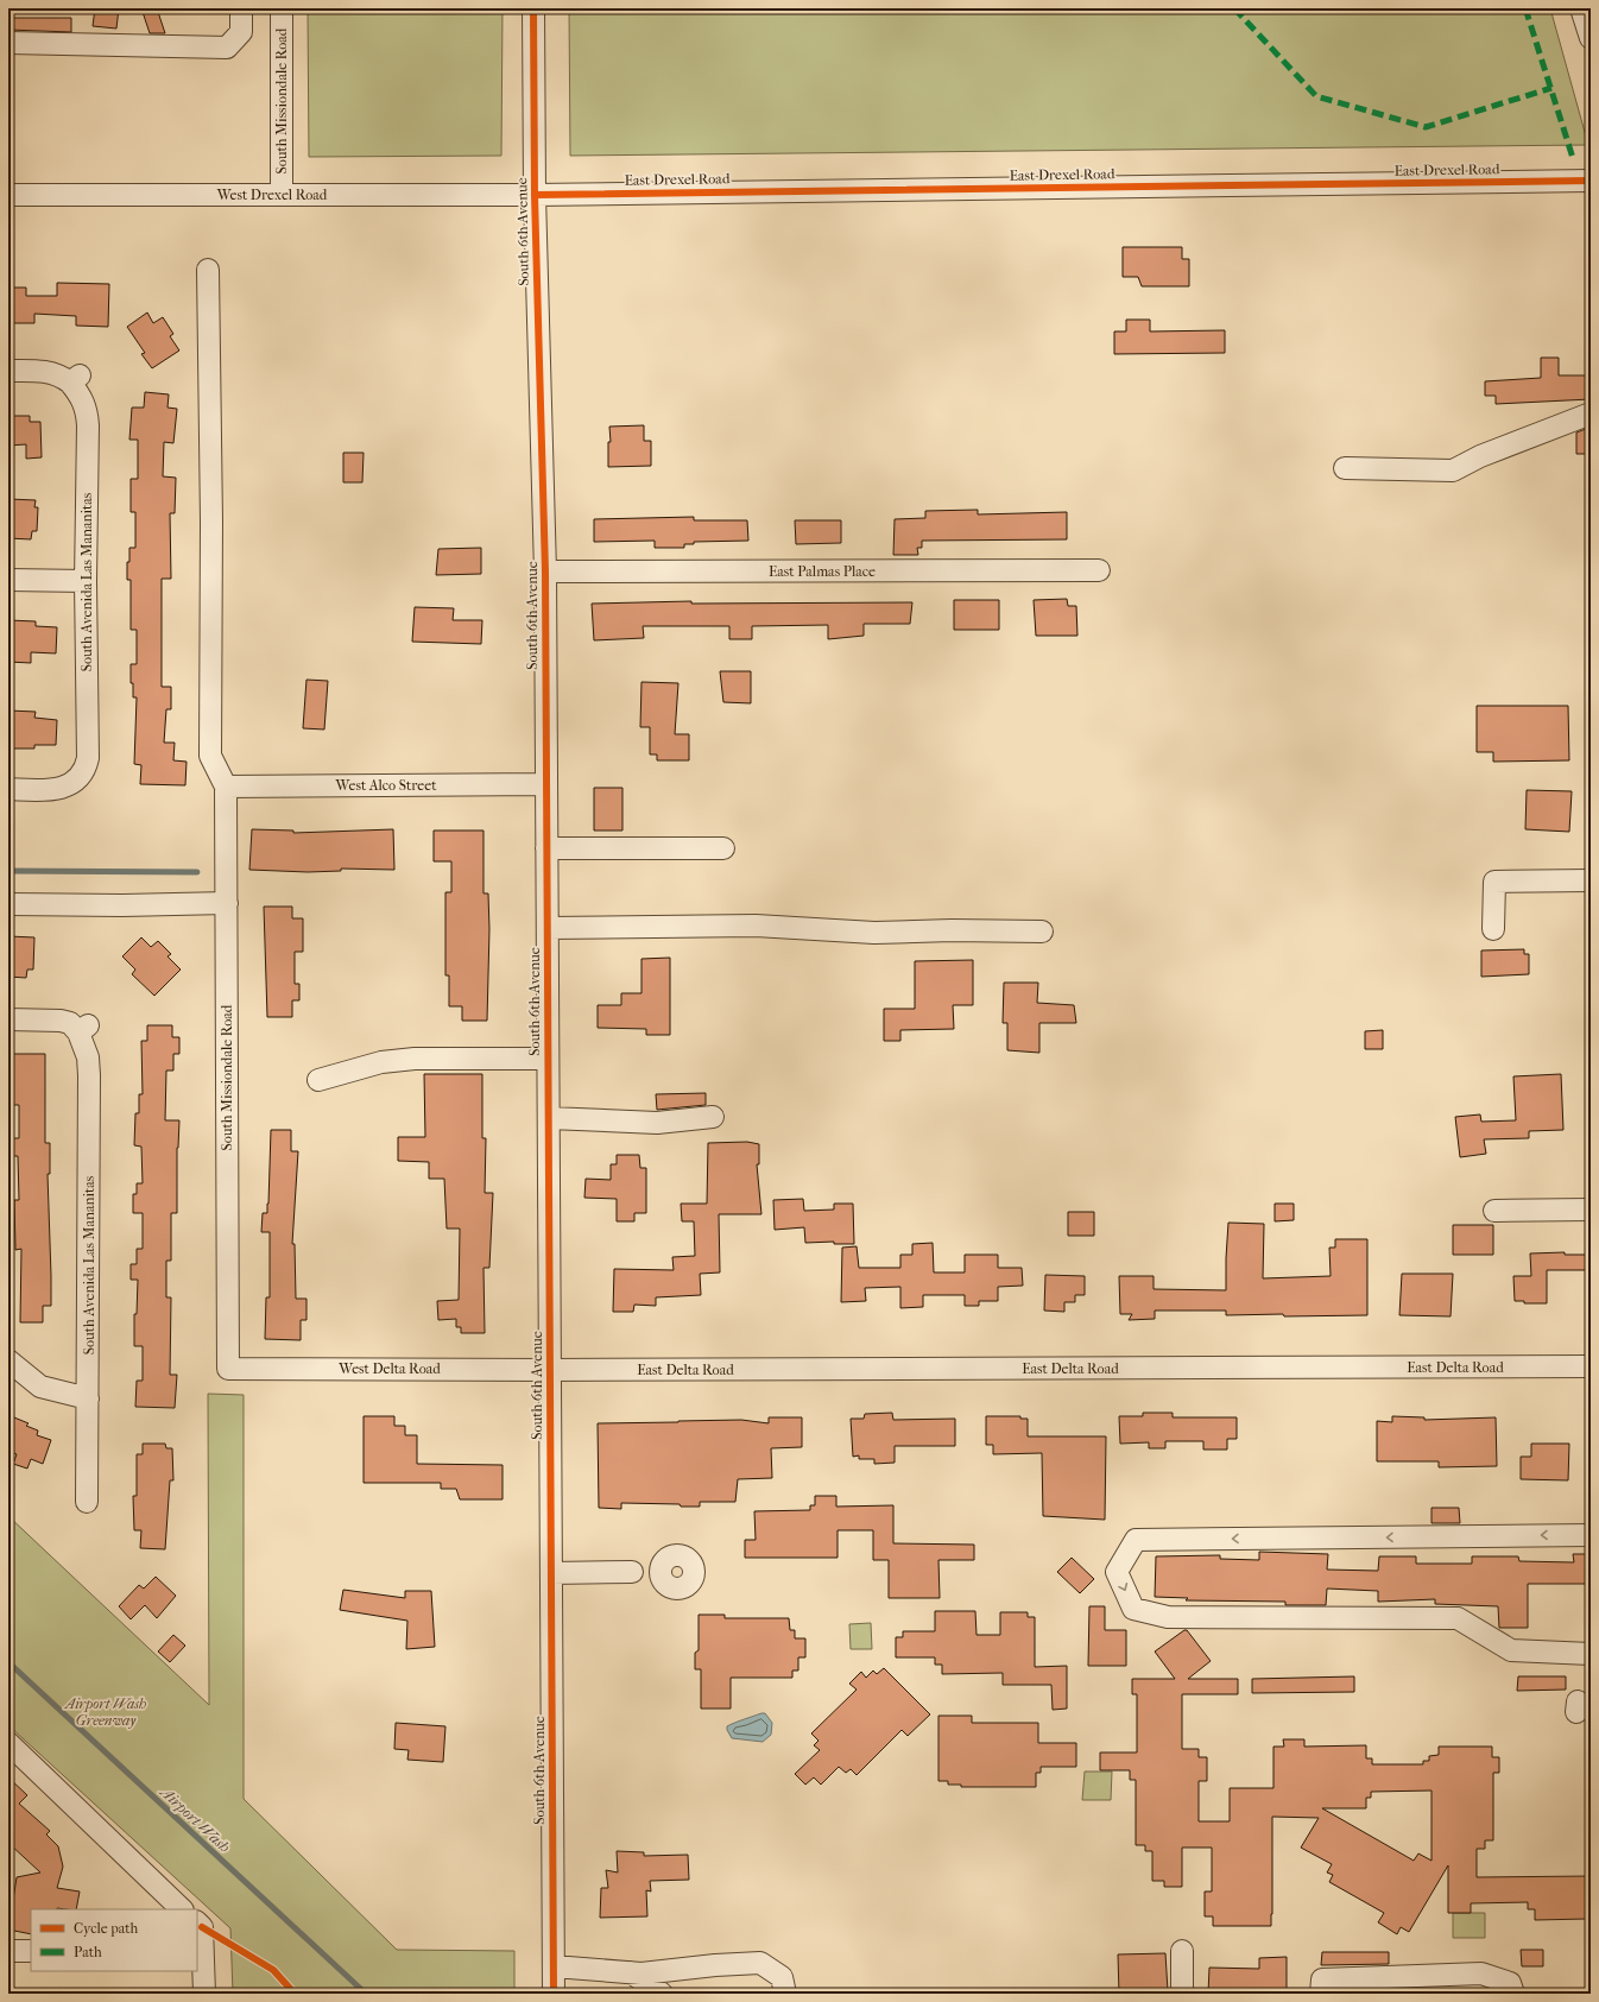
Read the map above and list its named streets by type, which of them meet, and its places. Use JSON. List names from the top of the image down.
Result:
{
  "streets": {
    "street": [
      "South Missiondale Road",
      "East Drexel Road",
      "West Drexel Road",
      "South 6th Avenue",
      "East Palmas Place",
      "South Avenida Las Mananitas",
      "West Alco Street",
      "East Delta Road",
      "West Delta Road"
    ]
  },
  "crossings": [
    ["South Missiondale Road", "West Drexel Road"],
    ["South Missiondale Road", "West Alco Street"],
    ["South Missiondale Road", "West Delta Road"],
    ["East Drexel Road", "West Drexel Road"],
    ["East Drexel Road", "South 6th Avenue"],
    ["West Drexel Road", "South 6th Avenue"],
    ["South 6th Avenue", "East Palmas Place"],
    ["South 6th Avenue", "West Alco Street"],
    ["South 6th Avenue", "East Delta Road"],
    ["South 6th Avenue", "West Delta Road"],
    ["East Delta Road", "West Delta Road"]
  ],
  "water": ["Airport Wash"],
  "parks": ["Airport Wash Greenway"],
  "legend": ["Cycle path", "Path"]
}
